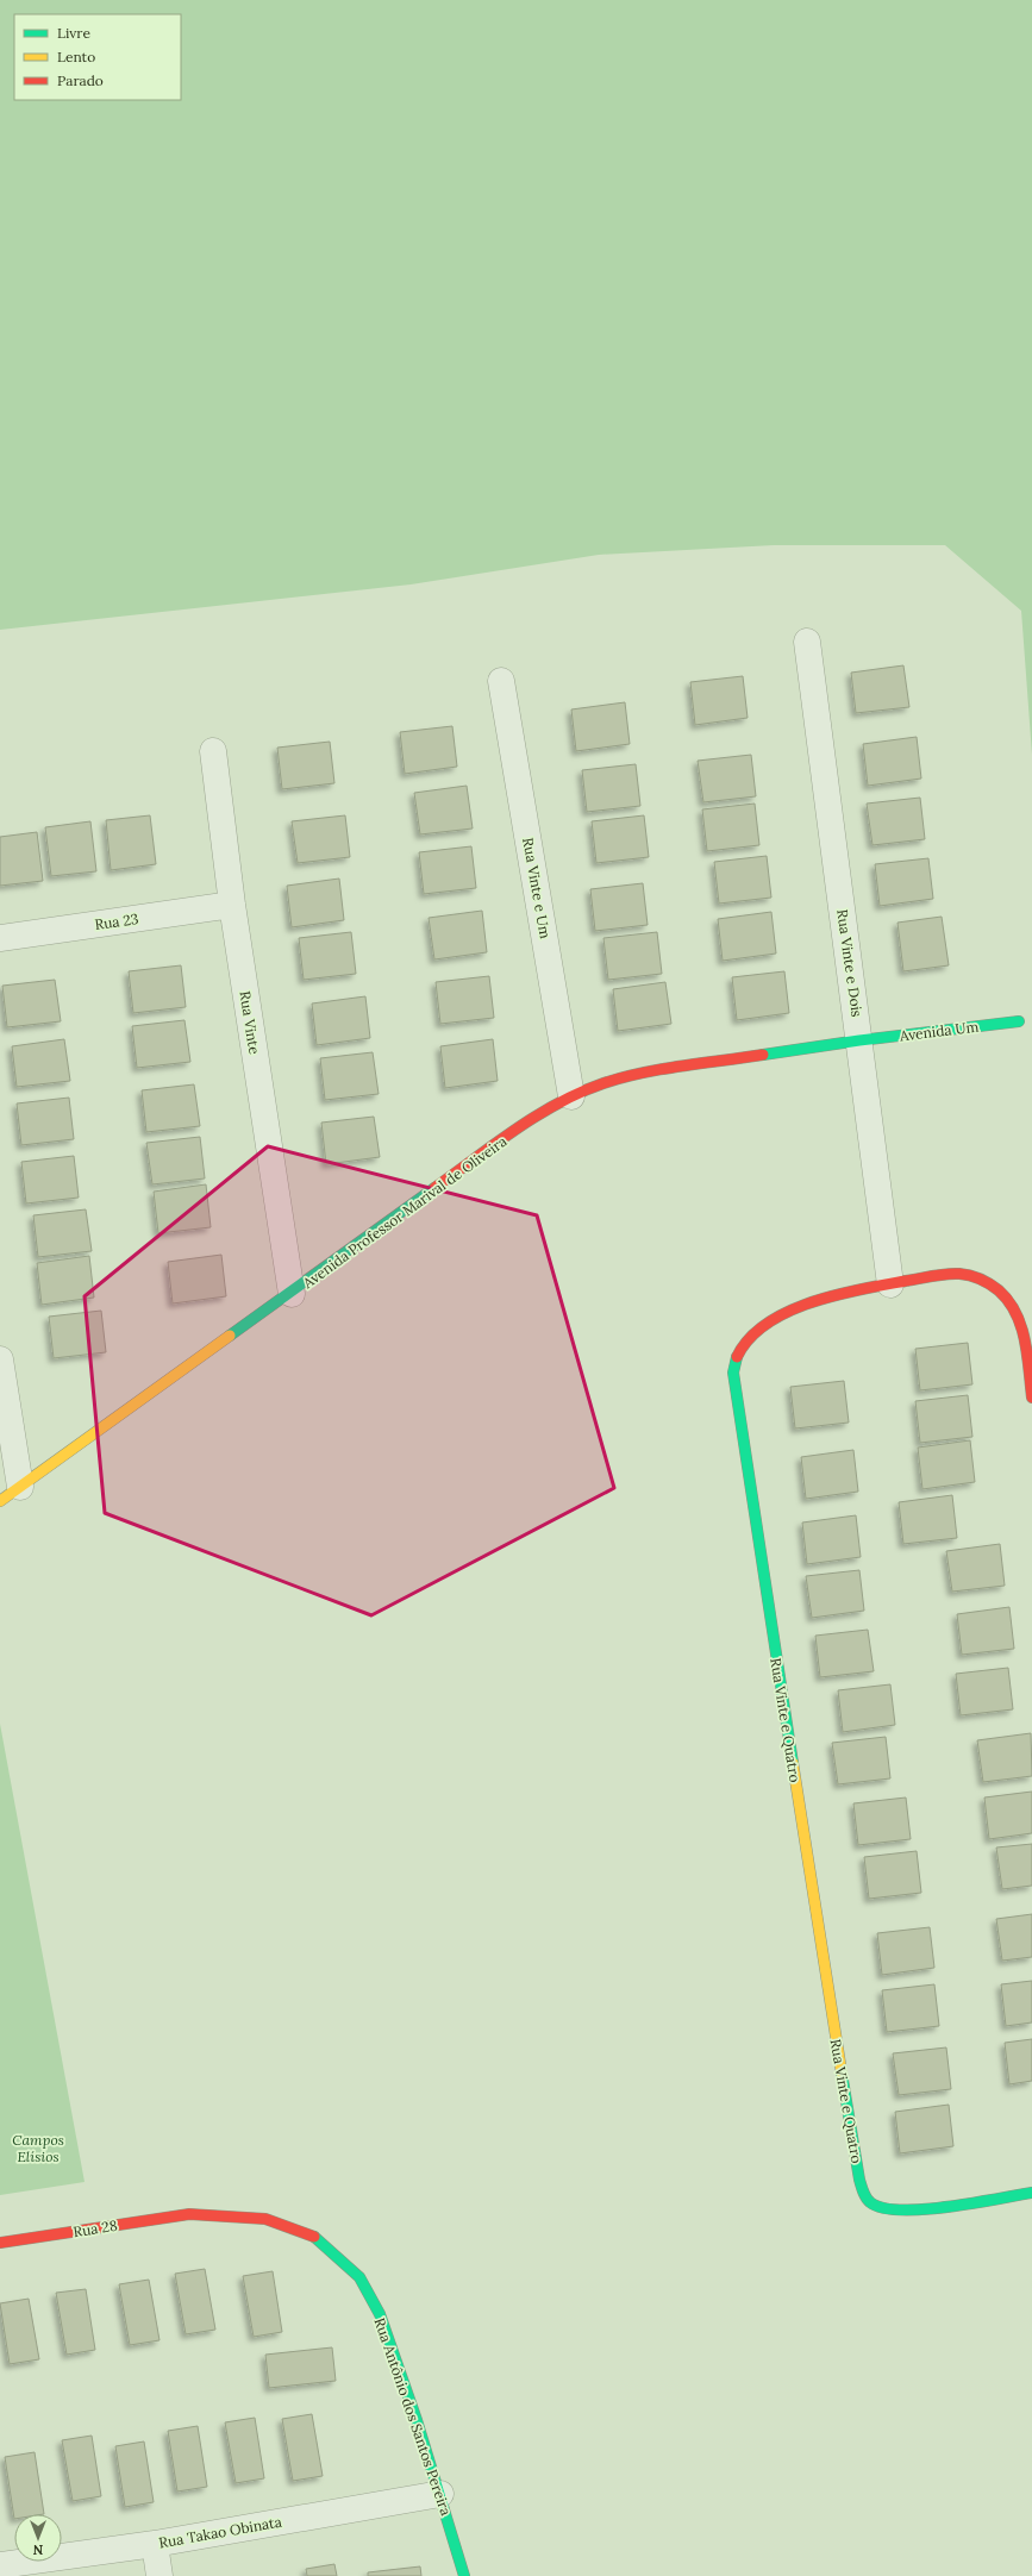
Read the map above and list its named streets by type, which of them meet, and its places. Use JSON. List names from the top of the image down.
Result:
{
  "streets": {
    "street": [
      "Rua Vinte e Um",
      "Rua 23",
      "Rua Vinte e Dois",
      "Rua Vinte",
      "Avenida Um",
      "Avenida Professor Marival de Oliveira",
      "Rua Vinte e Quatro",
      "Rua 28",
      "Rua Antônio dos Santos Pereira",
      "Rua Takao Obinata"
    ]
  },
  "crossings": [
    ["Rua Vinte e Um", "Avenida Professor Marival de Oliveira"],
    ["Rua 23", "Rua Vinte"],
    ["Rua Vinte e Dois", "Avenida Um"],
    ["Rua Vinte e Dois", "Avenida Professor Marival de Oliveira"],
    ["Rua Vinte e Dois", "Rua Vinte e Quatro"],
    ["Rua Vinte", "Avenida Professor Marival de Oliveira"],
    ["Avenida Um", "Avenida Professor Marival de Oliveira"],
    ["Rua 28", "Rua Antônio dos Santos Pereira"],
    ["Rua Antônio dos Santos Pereira", "Rua Takao Obinata"]
  ],
  "parks": ["Campos Elísios"],
  "legend": ["Livre", "Lento", "Parado"],
  "north": "bottom"
}
